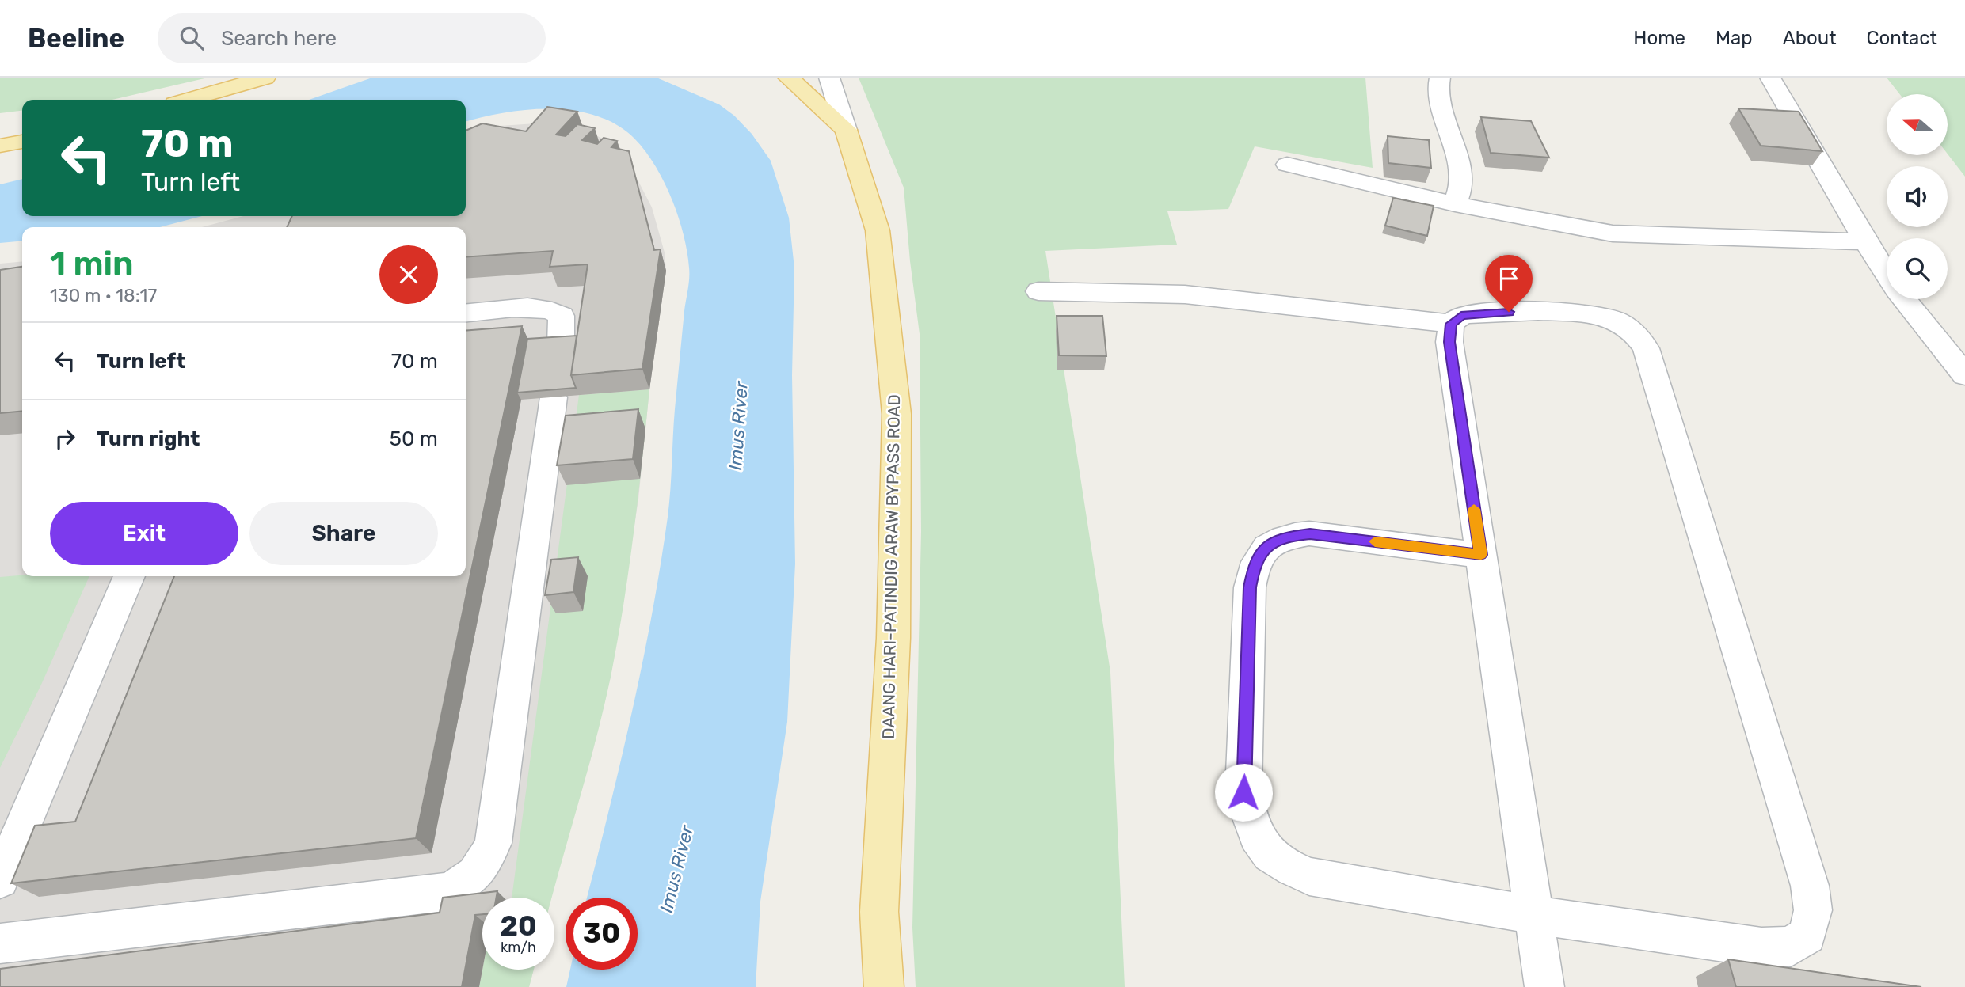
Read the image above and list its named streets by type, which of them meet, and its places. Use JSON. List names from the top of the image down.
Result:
{
  "streets": {
    "main road": ["DAANG HARI-PATINDIG ARAW BYPASS ROAD"]
  },
  "water": ["Imus River"],
  "north": "left",
  "page": {
    "header": "Beeline",
    "search": "Search here",
    "nav": [
      "Home",
      "Map",
      "About",
      "Contact"
    ],
    "turn": ["70 m", "Turn left"],
    "heading": ["1 min", "130 m · 18:17"],
    "list": [
      {
        "name": "Turn left",
        "value": "70 m"
      },
      {
        "name": "Turn right",
        "value": "50 m"
      }
    ],
    "buttons": ["Exit", "Share"],
    "speed": "20 km/h",
    "limit": "30"
  }
}
